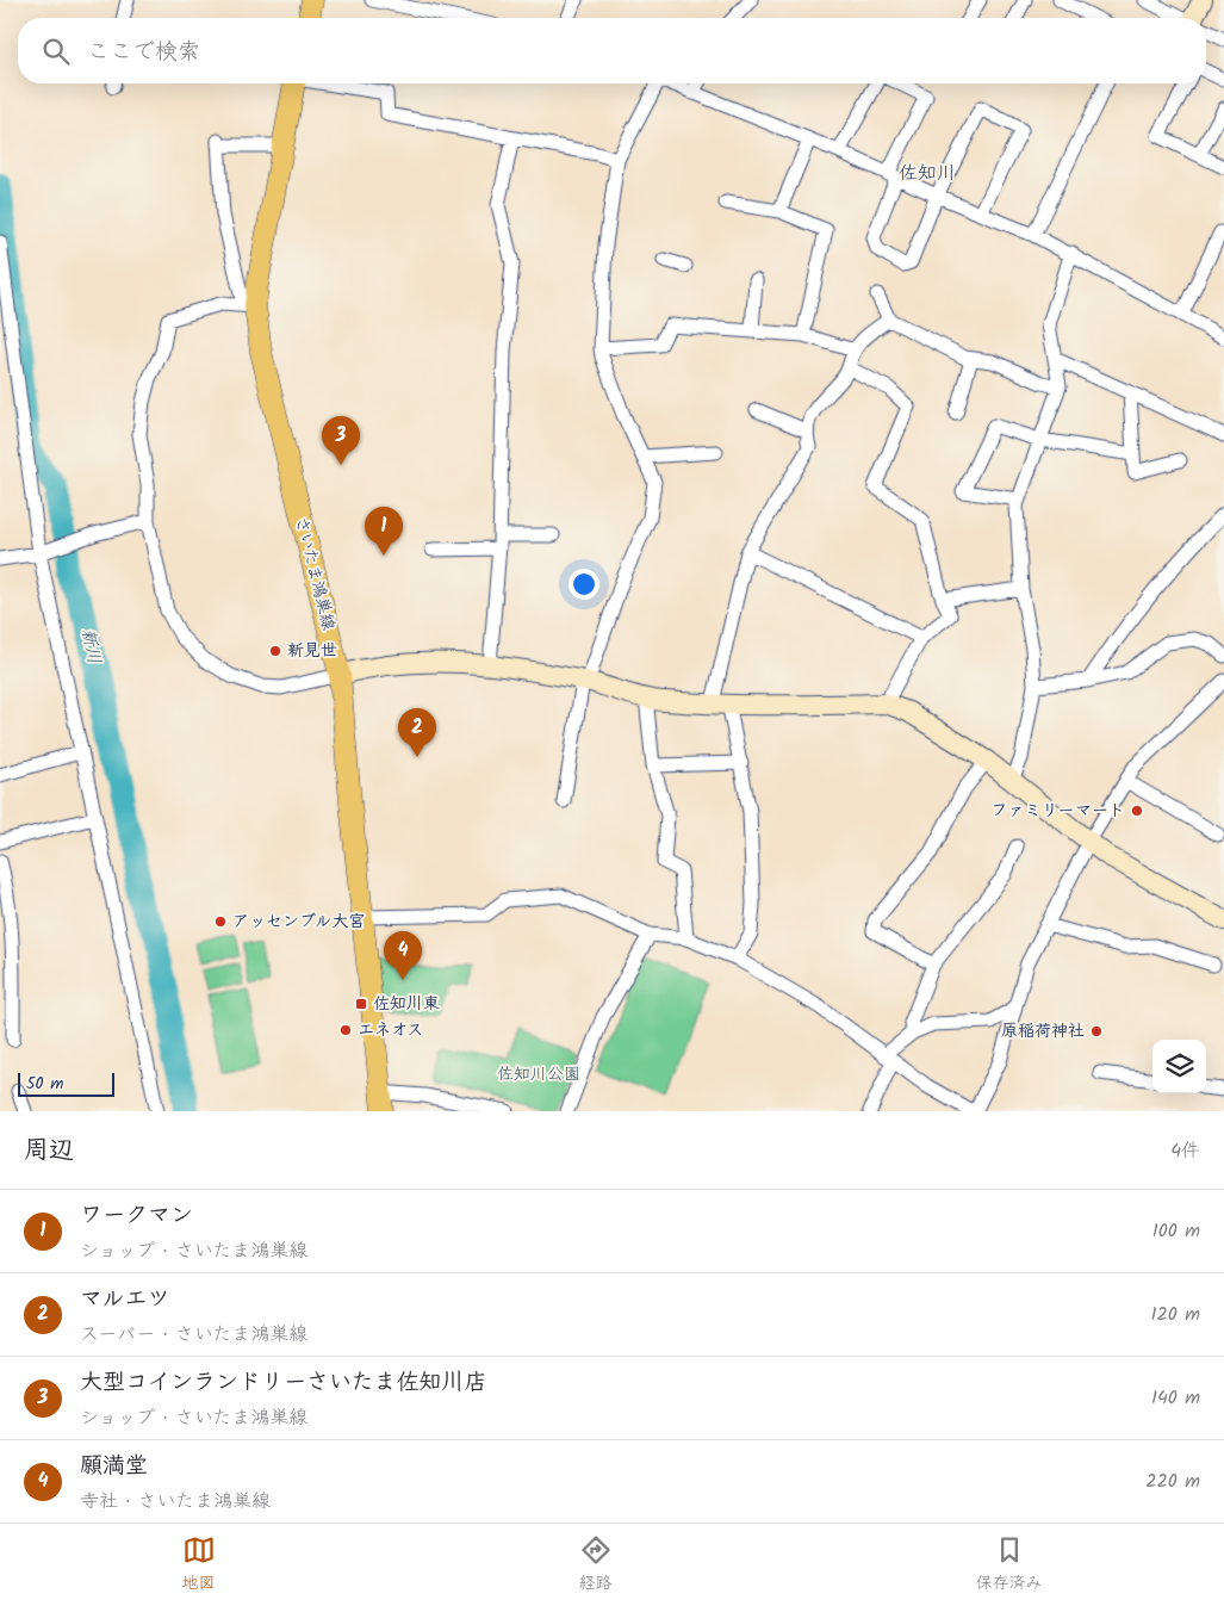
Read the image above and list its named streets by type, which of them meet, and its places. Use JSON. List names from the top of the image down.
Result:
{
  "streets": {
    "main road": ["さいたま鴻巣線"]
  },
  "districts": ["佐知川"],
  "water": ["新川"],
  "parks": ["佐知川公園"],
  "places": {
    "other": [
      "新見世",
      "ファミリーマート",
      "アッセンブル大宮",
      "エネオス",
      "原稲荷神社"
    ],
    "transit": ["佐知川東"]
  },
  "scale_bar": "50 m",
  "page": {
    "search": "ここで検索",
    "pins": [
      "3",
      "1",
      "2",
      "4"
    ],
    "scale": "50 m",
    "heading": ["周辺", "4件"],
    "list": [
      {
        "mark": "1",
        "name": "ワークマン",
        "note": "ショップ · さいたま鴻巣線",
        "value": "100 m"
      },
      {
        "mark": "2",
        "name": "マルエツ",
        "note": "スーパー · さいたま鴻巣線",
        "value": "120 m"
      },
      {
        "mark": "3",
        "name": "大型コインランドリーさいたま佐知川店",
        "note": "ショップ · さいたま鴻巣線",
        "value": "140 m"
      },
      {
        "mark": "4",
        "name": "願満堂",
        "note": "寺社 · さいたま鴻巣線",
        "value": "220 m"
      }
    ],
    "nav": ["地図", "経路", "保存済み"]
  }
}
